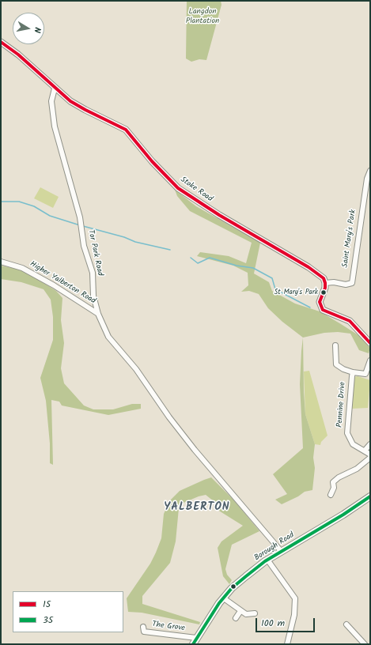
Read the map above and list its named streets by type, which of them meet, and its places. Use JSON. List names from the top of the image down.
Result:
{
  "streets": {
    "main road": ["Borough Road"],
    "street": [
      "Stoke Road",
      "Saint Mary's Park",
      "Tor Park Road",
      "Higher Yalberton Road",
      "Pennine Drive",
      "The Grove"
    ]
  },
  "crossings": [
    ["Stoke Road", "Saint Mary's Park"],
    ["Stoke Road", "Tor Park Road"],
    ["Tor Park Road", "Higher Yalberton Road"],
    ["Tor Park Road", "Borough Road"],
    ["Borough Road", "The Grove"]
  ],
  "districts": ["YALBERTON"],
  "parks": ["Langdon Plantation"],
  "places": ["St Mary's Park"],
  "lines": ["transit line 15", "transit line 35"],
  "legend": ["15", "35"],
  "scale_bar": "100 m",
  "north": "right"
}
